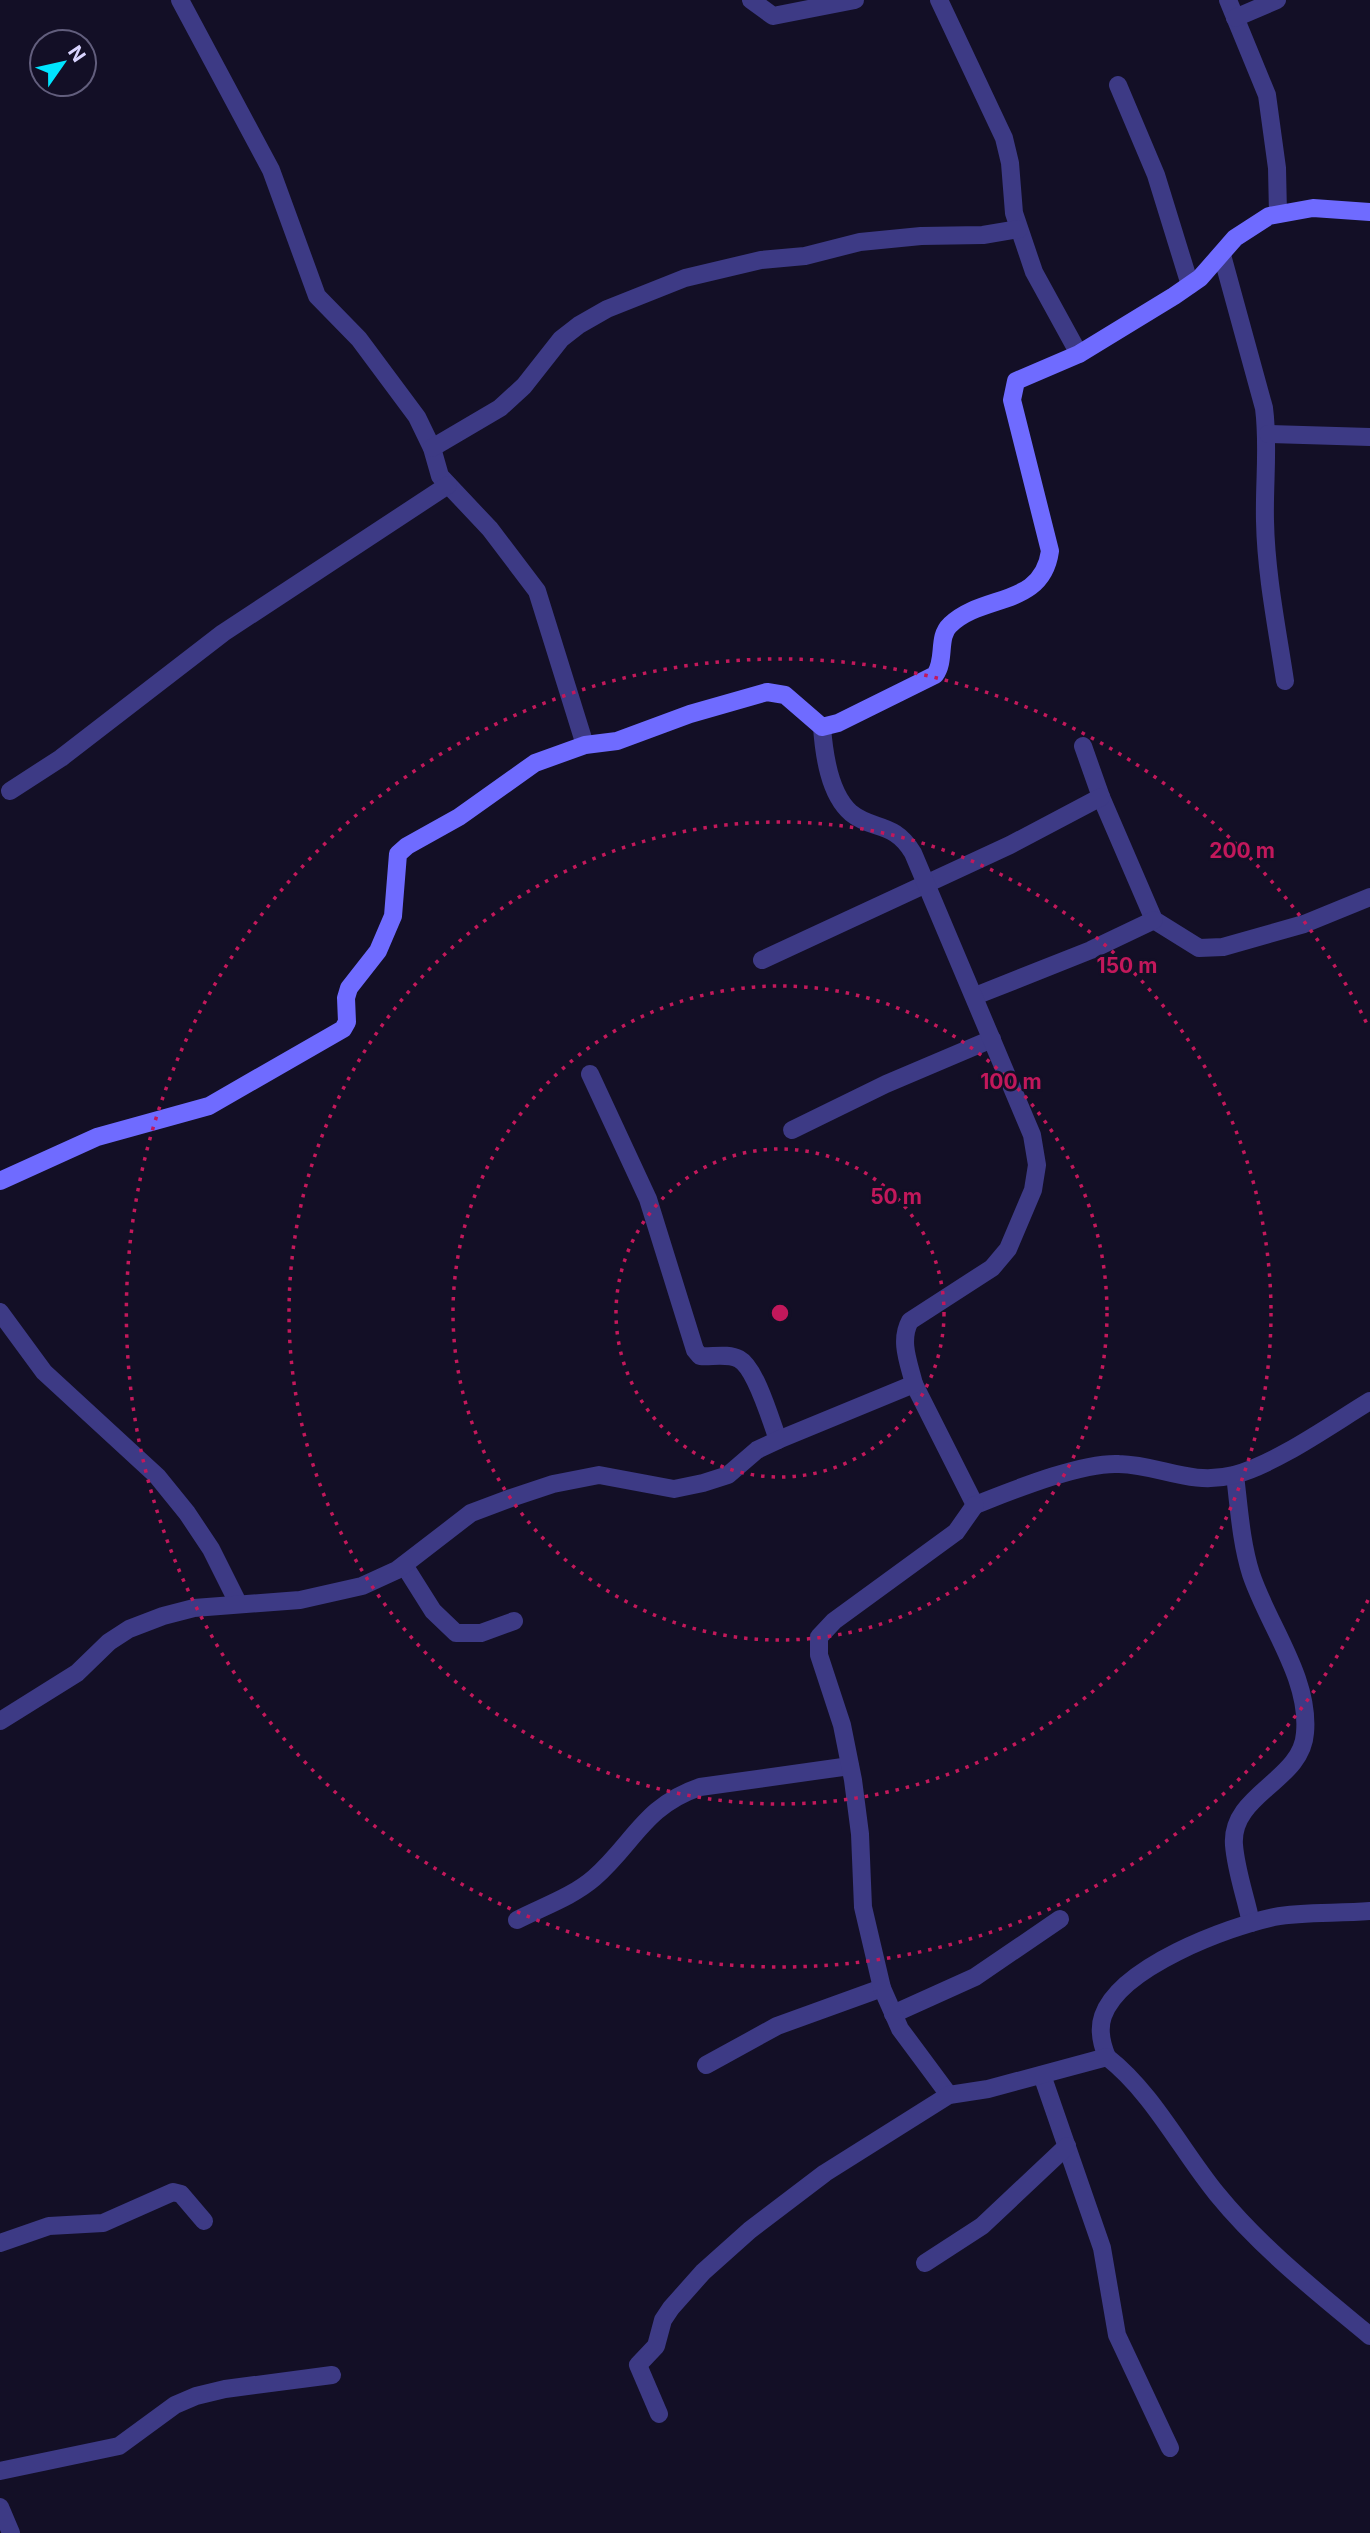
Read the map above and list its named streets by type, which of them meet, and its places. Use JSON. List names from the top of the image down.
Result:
{
  "north": "top right",
  "rings": [
    "200 m",
    "150 m",
    "100 m",
    "50 m"
  ]
}
